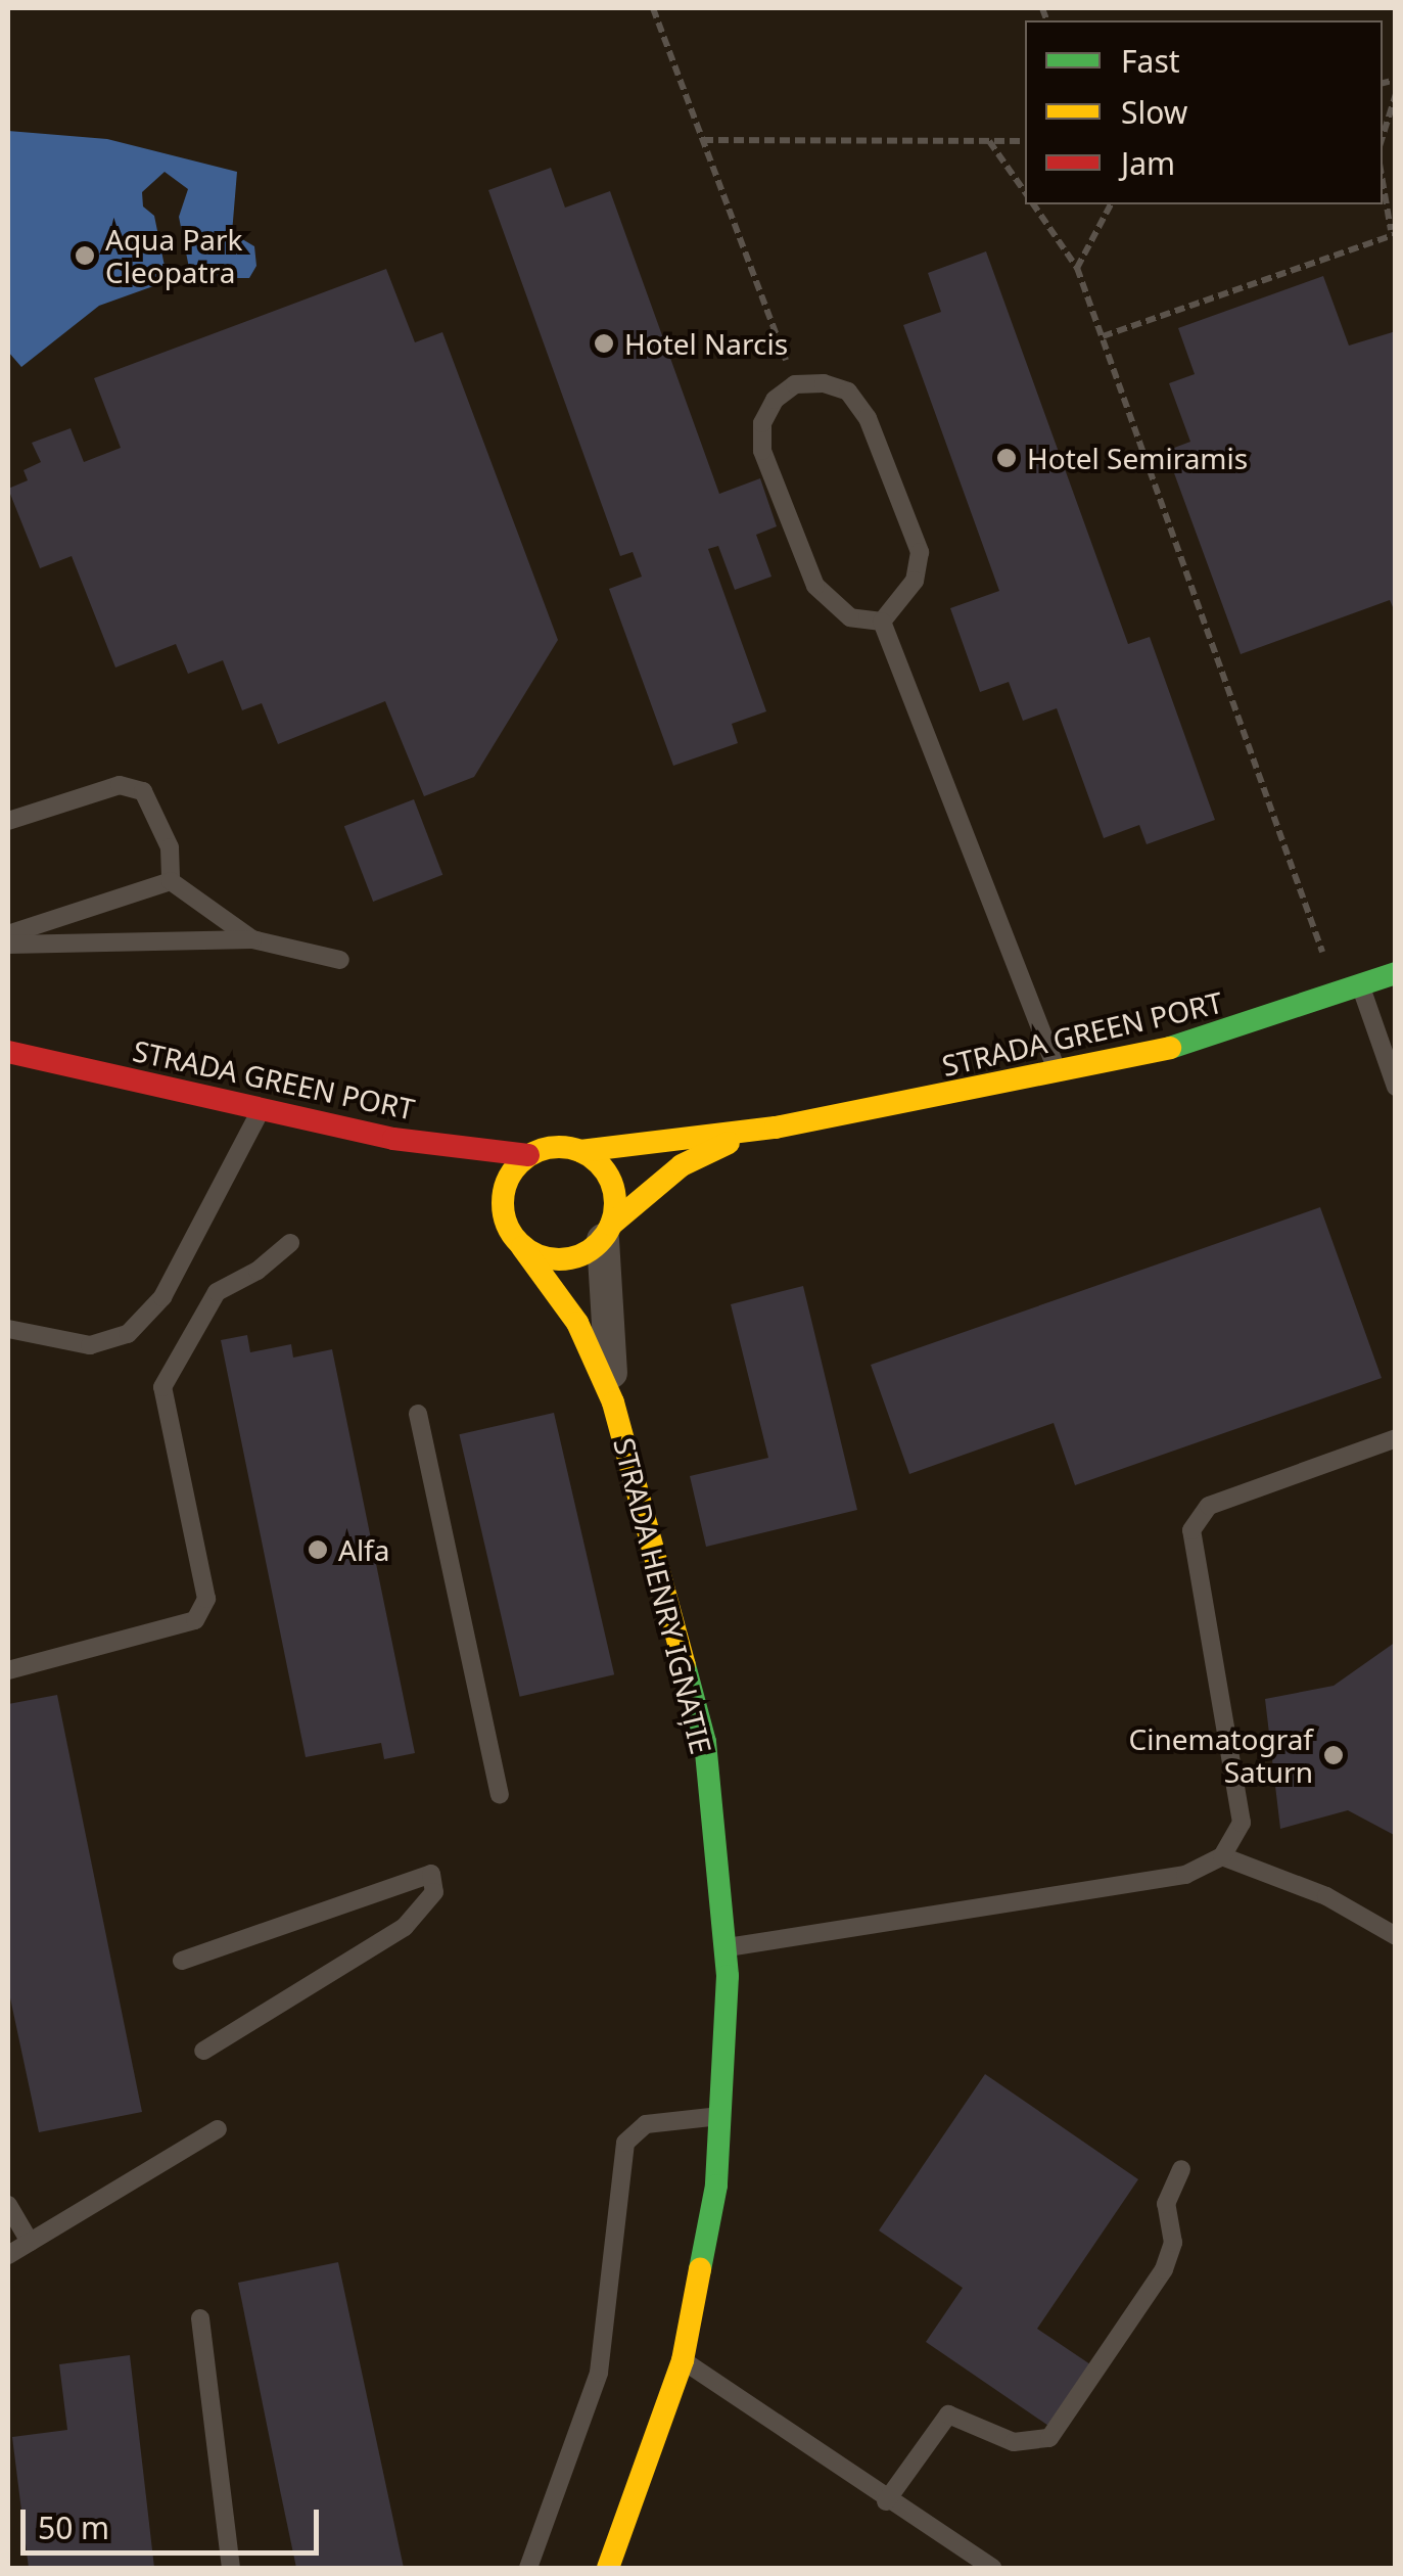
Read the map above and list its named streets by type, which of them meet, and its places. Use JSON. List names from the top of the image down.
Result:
{
  "streets": {
    "street": ["STRADA GREEN PORT", "STRADA HENRY IGNAȚIE"]
  },
  "crossings": [
    ["STRADA GREEN PORT", "STRADA HENRY IGNAȚIE"]
  ],
  "places": [
    "Aqua Park Cleopatra",
    "Hotel Narcis",
    "Hotel Semiramis",
    "Alfa",
    "Cinematograf Saturn"
  ],
  "legend": ["Fast", "Slow", "Jam"],
  "scale_bar": "50 m"
}
